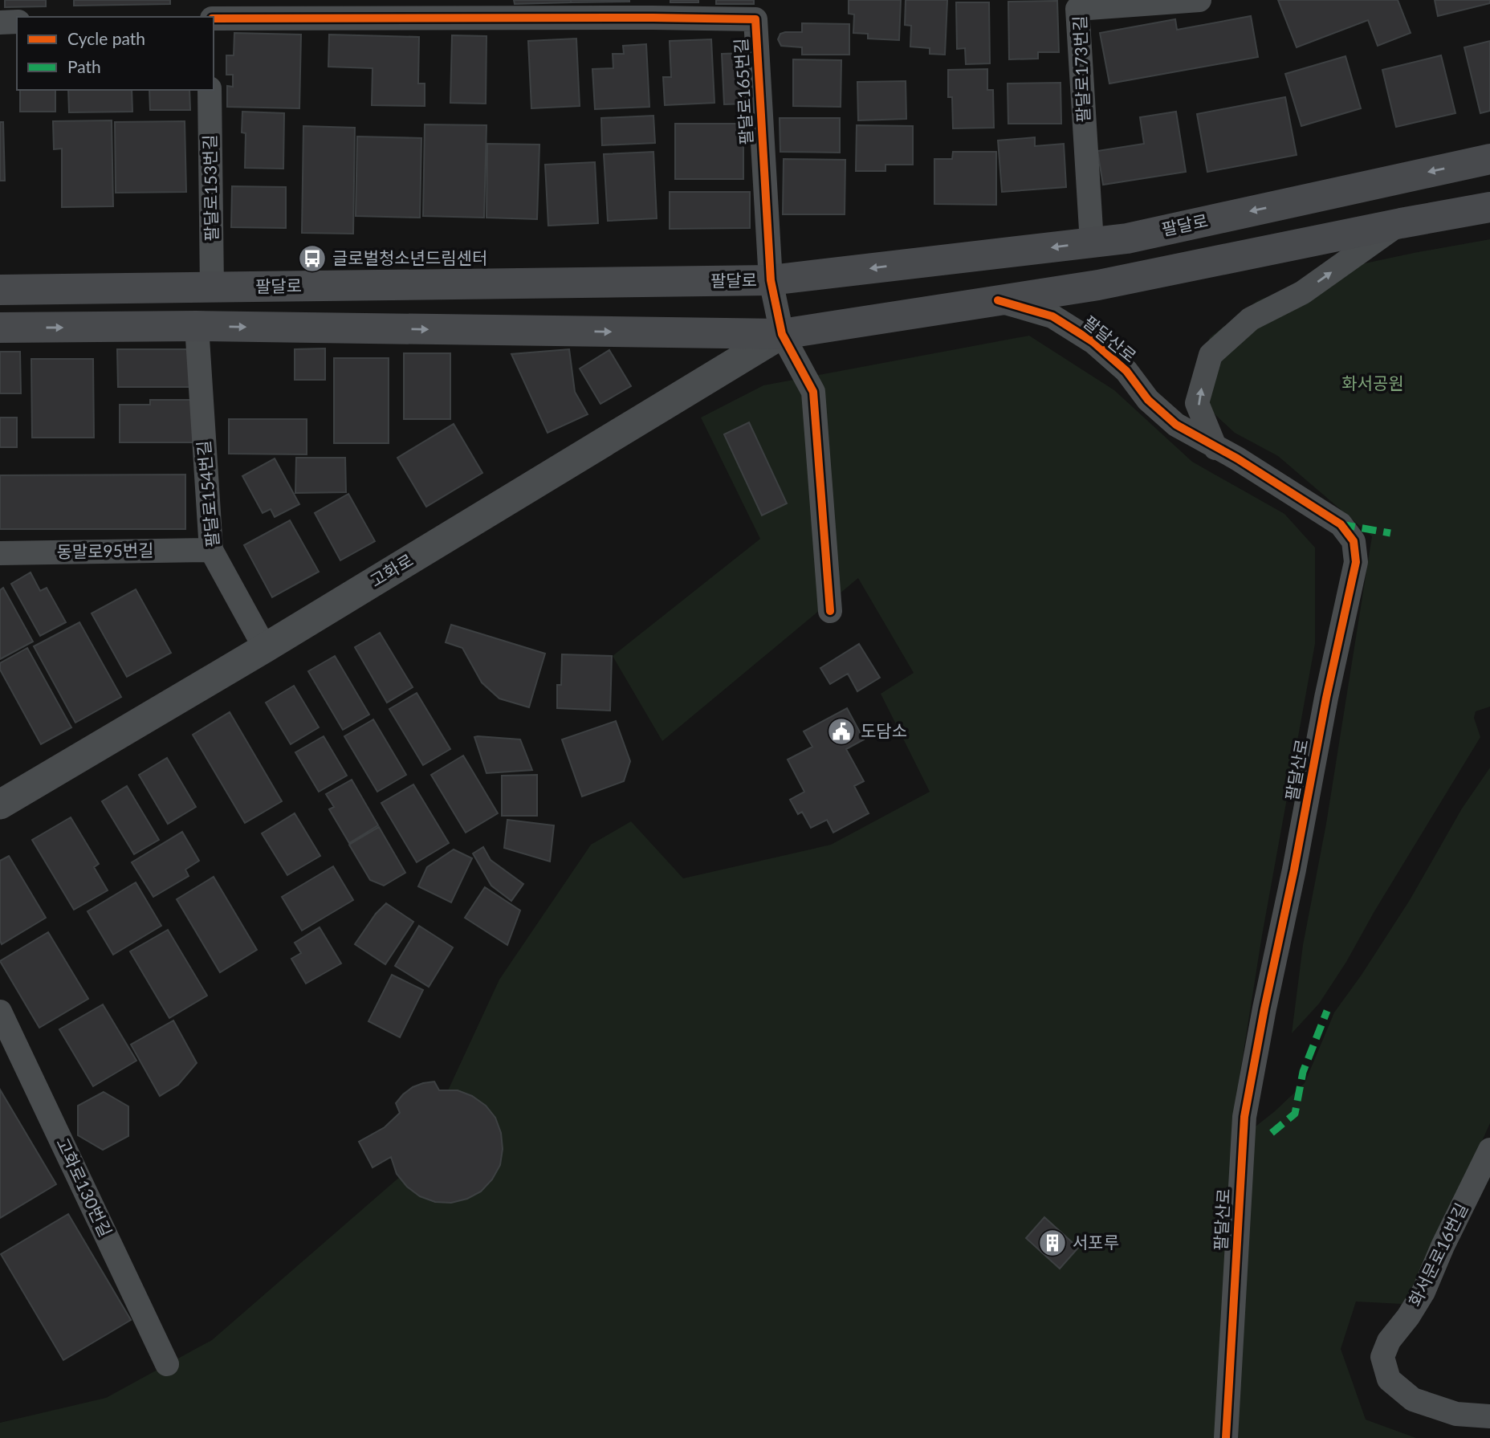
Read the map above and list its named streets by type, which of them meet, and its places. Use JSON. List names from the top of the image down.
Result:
{
  "streets": {
    "main road": ["팔달로"],
    "street": [
      "팔달로173번길",
      "팔달로165번길",
      "팔달로153번길",
      "팔달산로",
      "팔달로154번길",
      "동말로95번길",
      "고화로",
      "고화로130번길",
      "화서문로16번길"
    ]
  },
  "crossings": [
    ["팔달로173번길", "팔달로"],
    ["팔달로165번길", "팔달로"],
    ["팔달로165번길", "고화로"],
    ["팔달로153번길", "팔달로"],
    ["팔달로154번길", "동말로95번길"],
    ["팔달로154번길", "고화로"]
  ],
  "parks": ["화서공원"],
  "places": {
    "bus stop": ["글로벌청소년드림센터"],
    "public building": ["도담소"],
    "building": ["서포루"]
  },
  "legend": ["Cycle path", "Path"]
}
